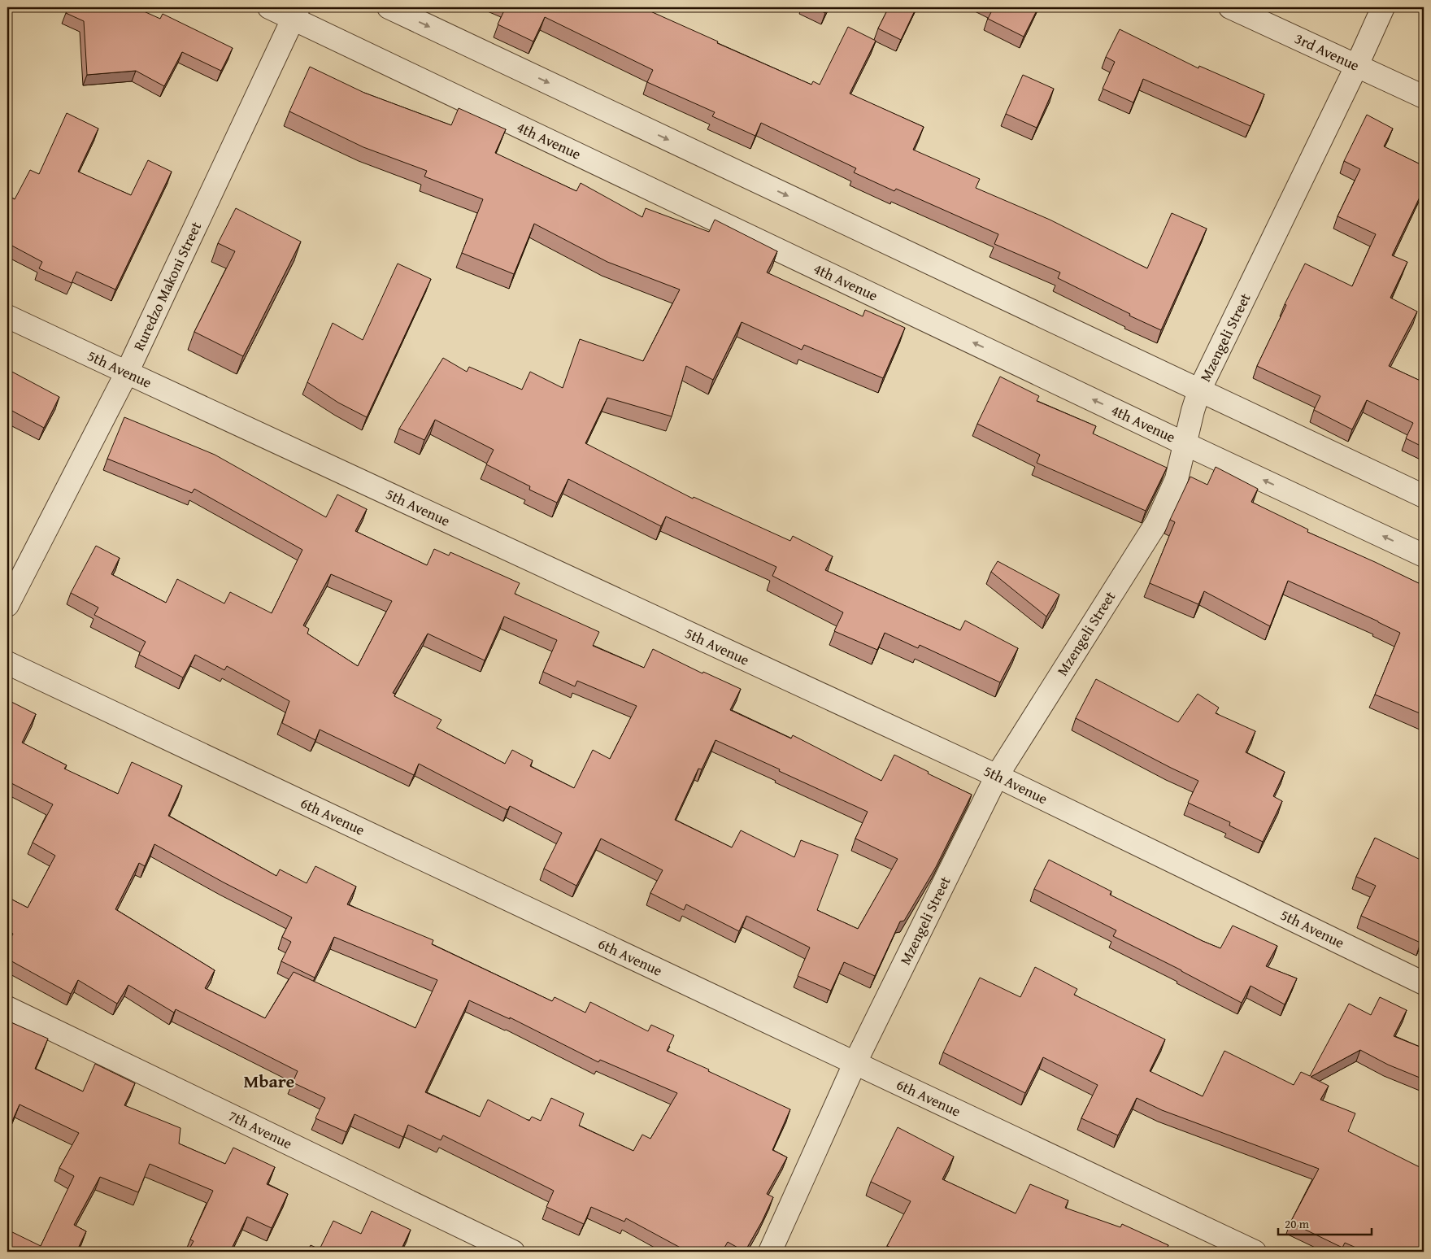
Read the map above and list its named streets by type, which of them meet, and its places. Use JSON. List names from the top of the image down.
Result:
{
  "streets": {
    "street": [
      "3rd Avenue",
      "4th Avenue",
      "Ruredzo Makoni Street",
      "Mzengeli Street",
      "5th Avenue",
      "6th Avenue",
      "7th Avenue"
    ]
  },
  "crossings": [
    ["3rd Avenue", "Mzengeli Street"],
    ["4th Avenue", "Ruredzo Makoni Street"],
    ["4th Avenue", "Mzengeli Street"],
    ["Ruredzo Makoni Street", "5th Avenue"],
    ["Mzengeli Street", "5th Avenue"],
    ["Mzengeli Street", "6th Avenue"]
  ],
  "districts": ["Mbare"],
  "scale_bar": "20 m"
}
